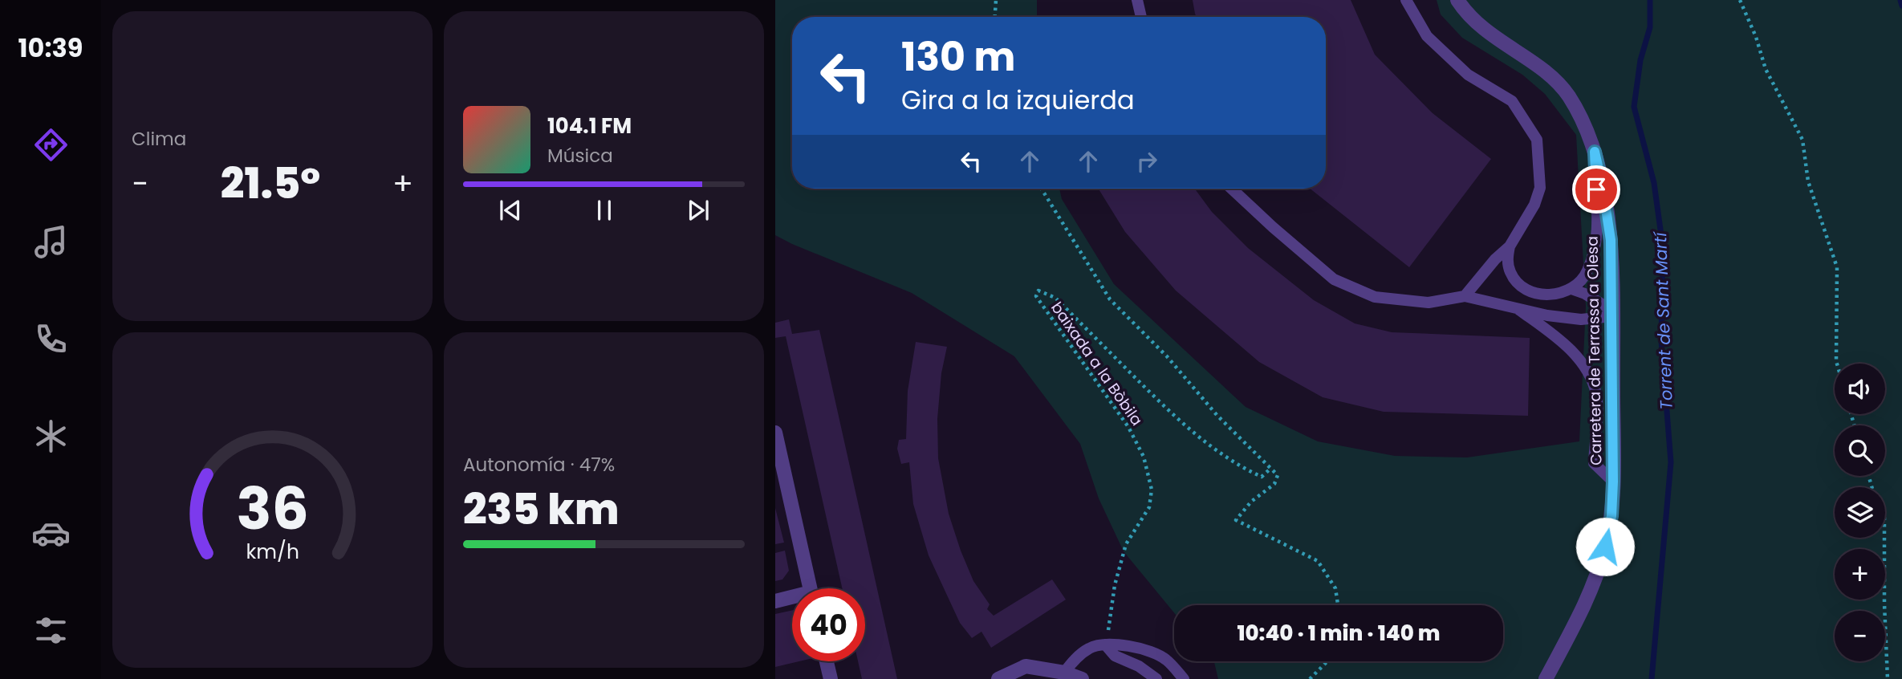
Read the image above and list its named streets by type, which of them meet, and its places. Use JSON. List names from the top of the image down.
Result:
{
  "streets": {
    "street": ["Carretera de Terrassa a Olesa"],
    "path": ["baixada a la Bòbila"]
  },
  "water": ["Torrent de Sant Martí"],
  "page": {
    "tabs": "10:39",
    "tile": [
      "Clima",
      ["Autonomía · 47%", "235 km"]
    ],
    "turn": ["130 m", "Gira a la izquierda"],
    "song": ["104.1 FM", "Música"],
    "heat": ["−", "21.5°", "+"],
    "map_buttons": ["+", "−"],
    "limit": "40",
    "trip": "10:40 · 1 min · 140 m",
    "gauge": ["36", "km/h"]
  }
}
